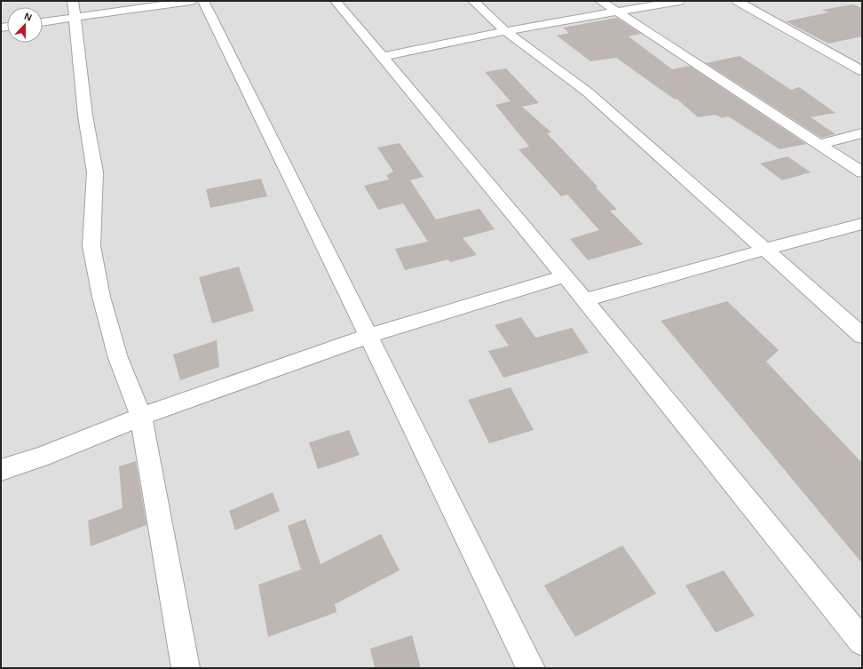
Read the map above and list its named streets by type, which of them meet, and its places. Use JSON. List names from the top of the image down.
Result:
{
  "north": "top"
}
